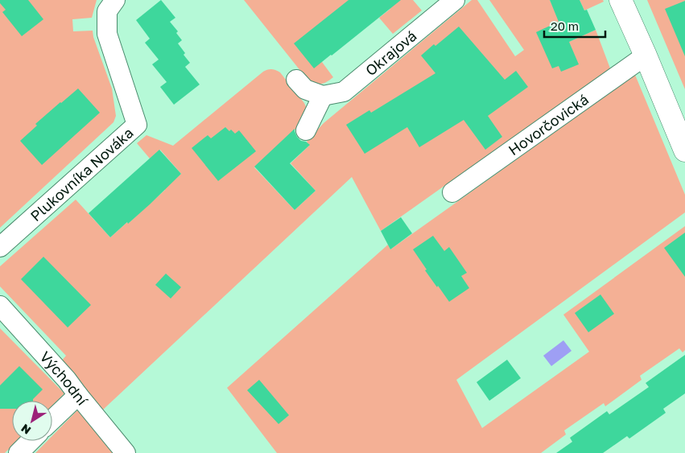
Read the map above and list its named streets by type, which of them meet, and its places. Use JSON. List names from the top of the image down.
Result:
{
  "streets": {
    "street": [
      "Okrajová",
      "Hovorčovická",
      "Plukovníka Nováka",
      "Východní"
    ]
  },
  "scale_bar": "20 m",
  "north": "bottom left"
}
